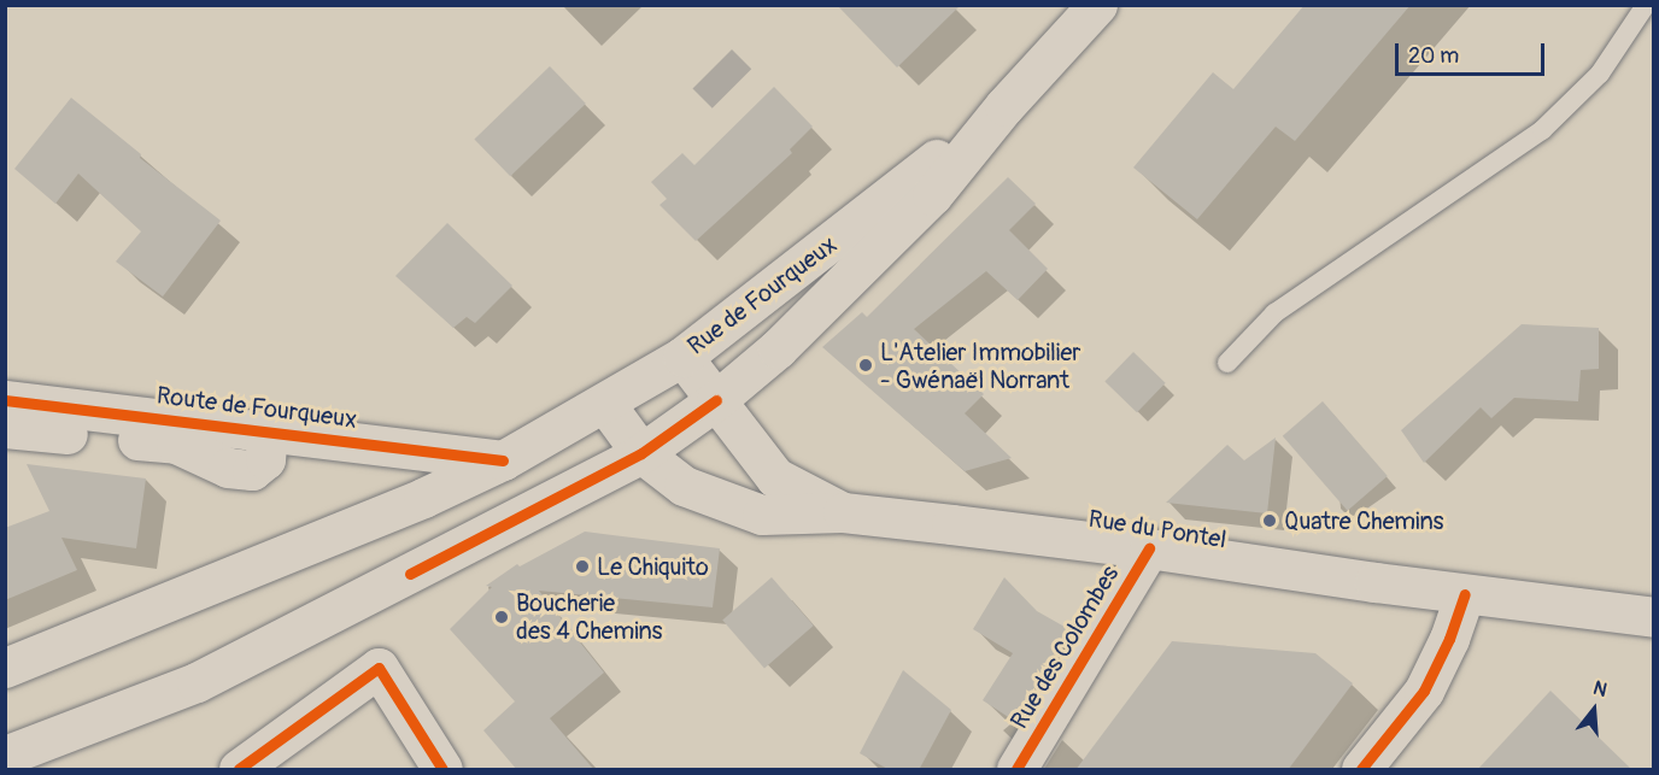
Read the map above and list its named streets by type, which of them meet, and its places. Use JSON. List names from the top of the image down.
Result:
{
  "streets": {
    "main road": [
      "Rue de Fourqueux",
      "Route de Fourqueux",
      "Rue du Pontel",
      "Rue des Colombes"
    ]
  },
  "crossings": [
    ["Rue de Fourqueux", "Route de Fourqueux"],
    ["Rue de Fourqueux", "Rue du Pontel"],
    ["Rue du Pontel", "Rue des Colombes"]
  ],
  "places": [
    "L'Atelier Immobilier - Gwénaël Norrant",
    "Quatre Chemins",
    "Le Chiquito",
    "Boucherie des 4 Chemins"
  ],
  "scale_bar": "20 m",
  "north": "top"
}
